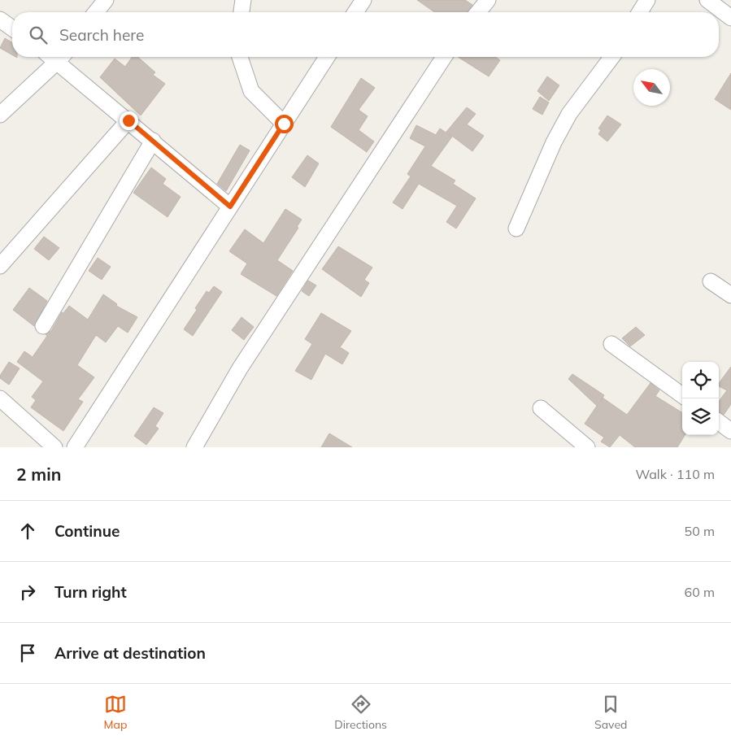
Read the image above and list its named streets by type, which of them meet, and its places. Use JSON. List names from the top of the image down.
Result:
{
  "north": "top left",
  "page": {
    "search": "Search here",
    "heading": ["2 min", "Walk · 110 m"],
    "list": [
      ["Continue", "50 m"],
      ["Turn right", "60 m"],
      "Arrive at destination"
    ],
    "nav": ["Map", "Directions", "Saved"]
  }
}
